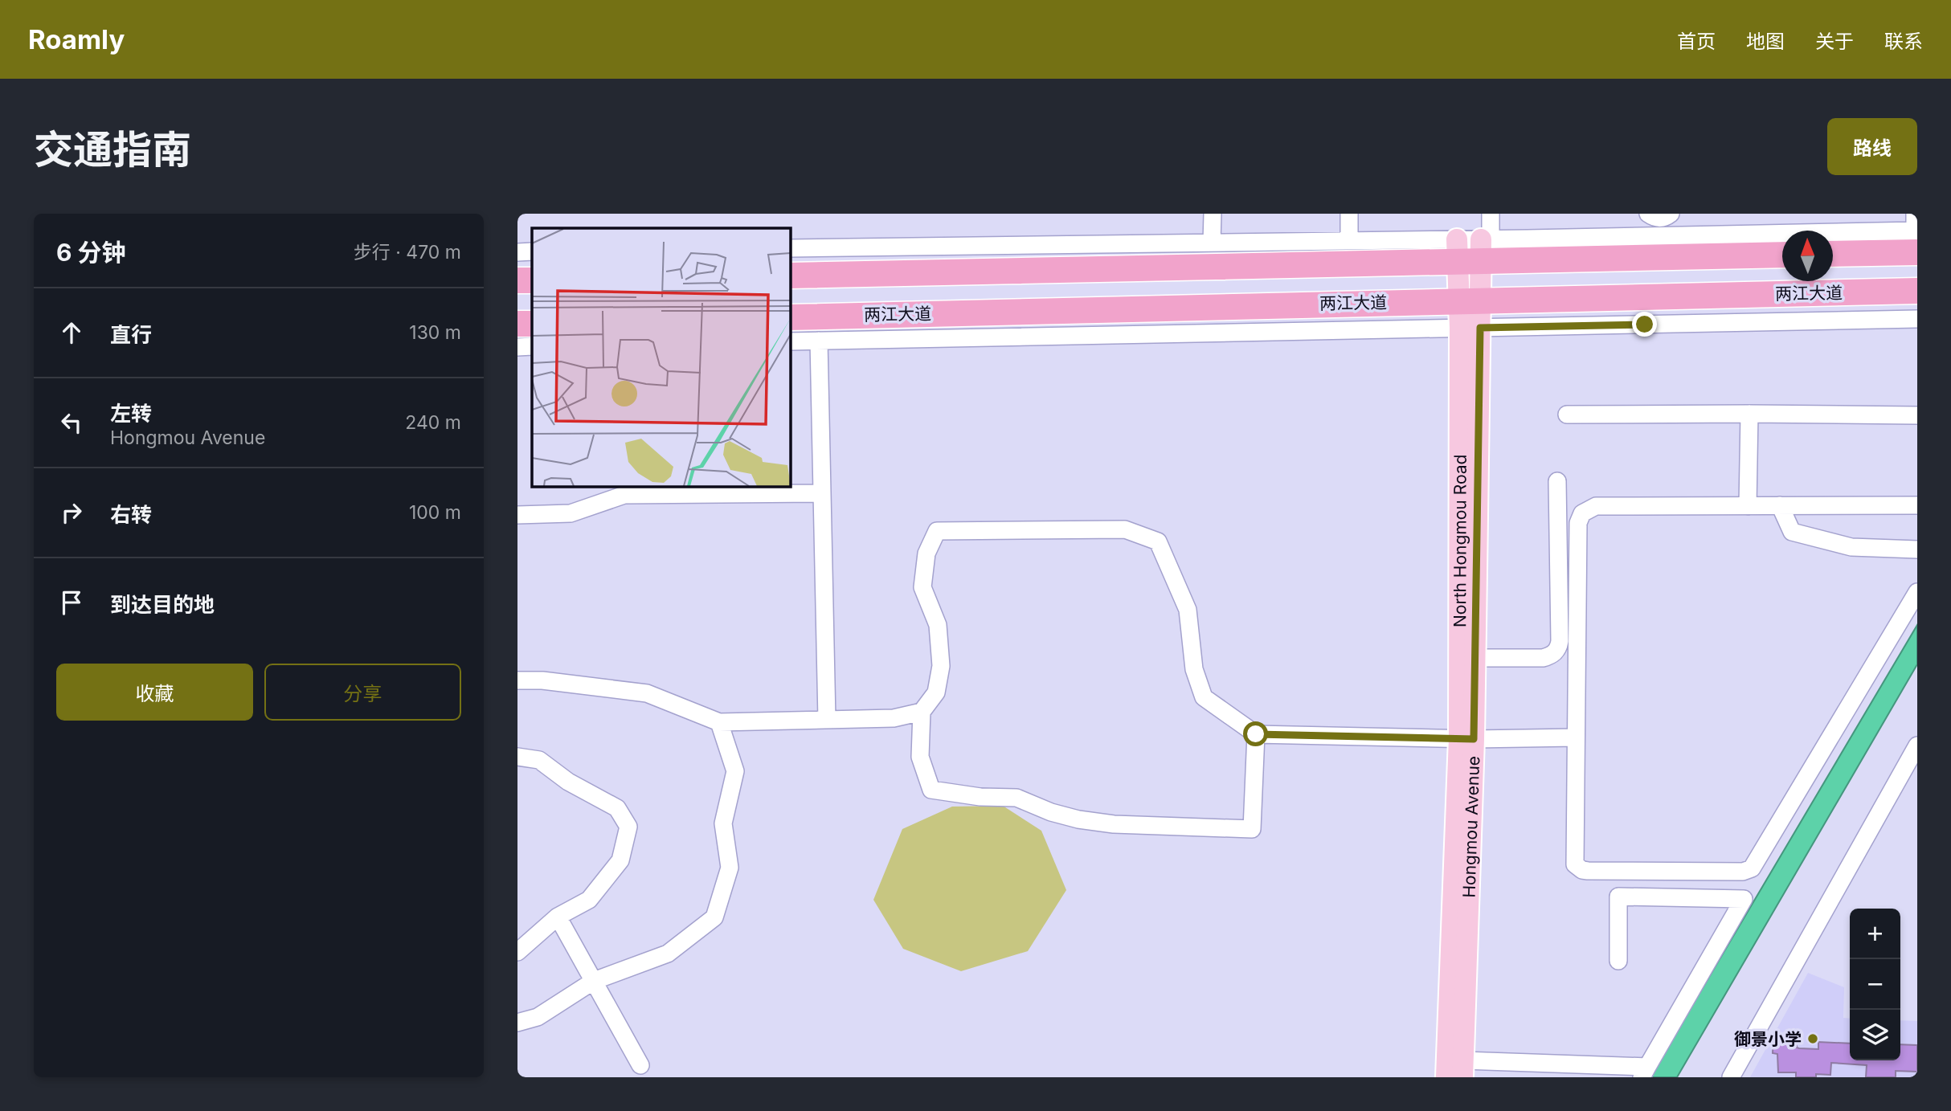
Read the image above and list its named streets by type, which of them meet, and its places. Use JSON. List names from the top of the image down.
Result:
{
  "streets": {
    "highway": ["两江大道"],
    "main road": ["North Hongmou Road", "Hongmou Avenue"]
  },
  "crossings": [
    ["两江大道", "North Hongmou Road"],
    ["North Hongmou Road", "Hongmou Avenue"]
  ],
  "places": ["御景小学"],
  "north": "top",
  "page": {
    "header": "Roamly",
    "nav": [
      "首页",
      "地图",
      "关于",
      "联系"
    ],
    "title": "交通指南",
    "buttons": [
      "路线",
      ["收藏", "分享"]
    ],
    "heading": ["6 分钟", "步行 · 470 m"],
    "list": [
      ["直行", "130 m"],
      ["左转", "Hongmou Avenue", "240 m"],
      ["右转", "100 m"],
      "到达目的地"
    ],
    "map_buttons": ["+", "−"]
  }
}
